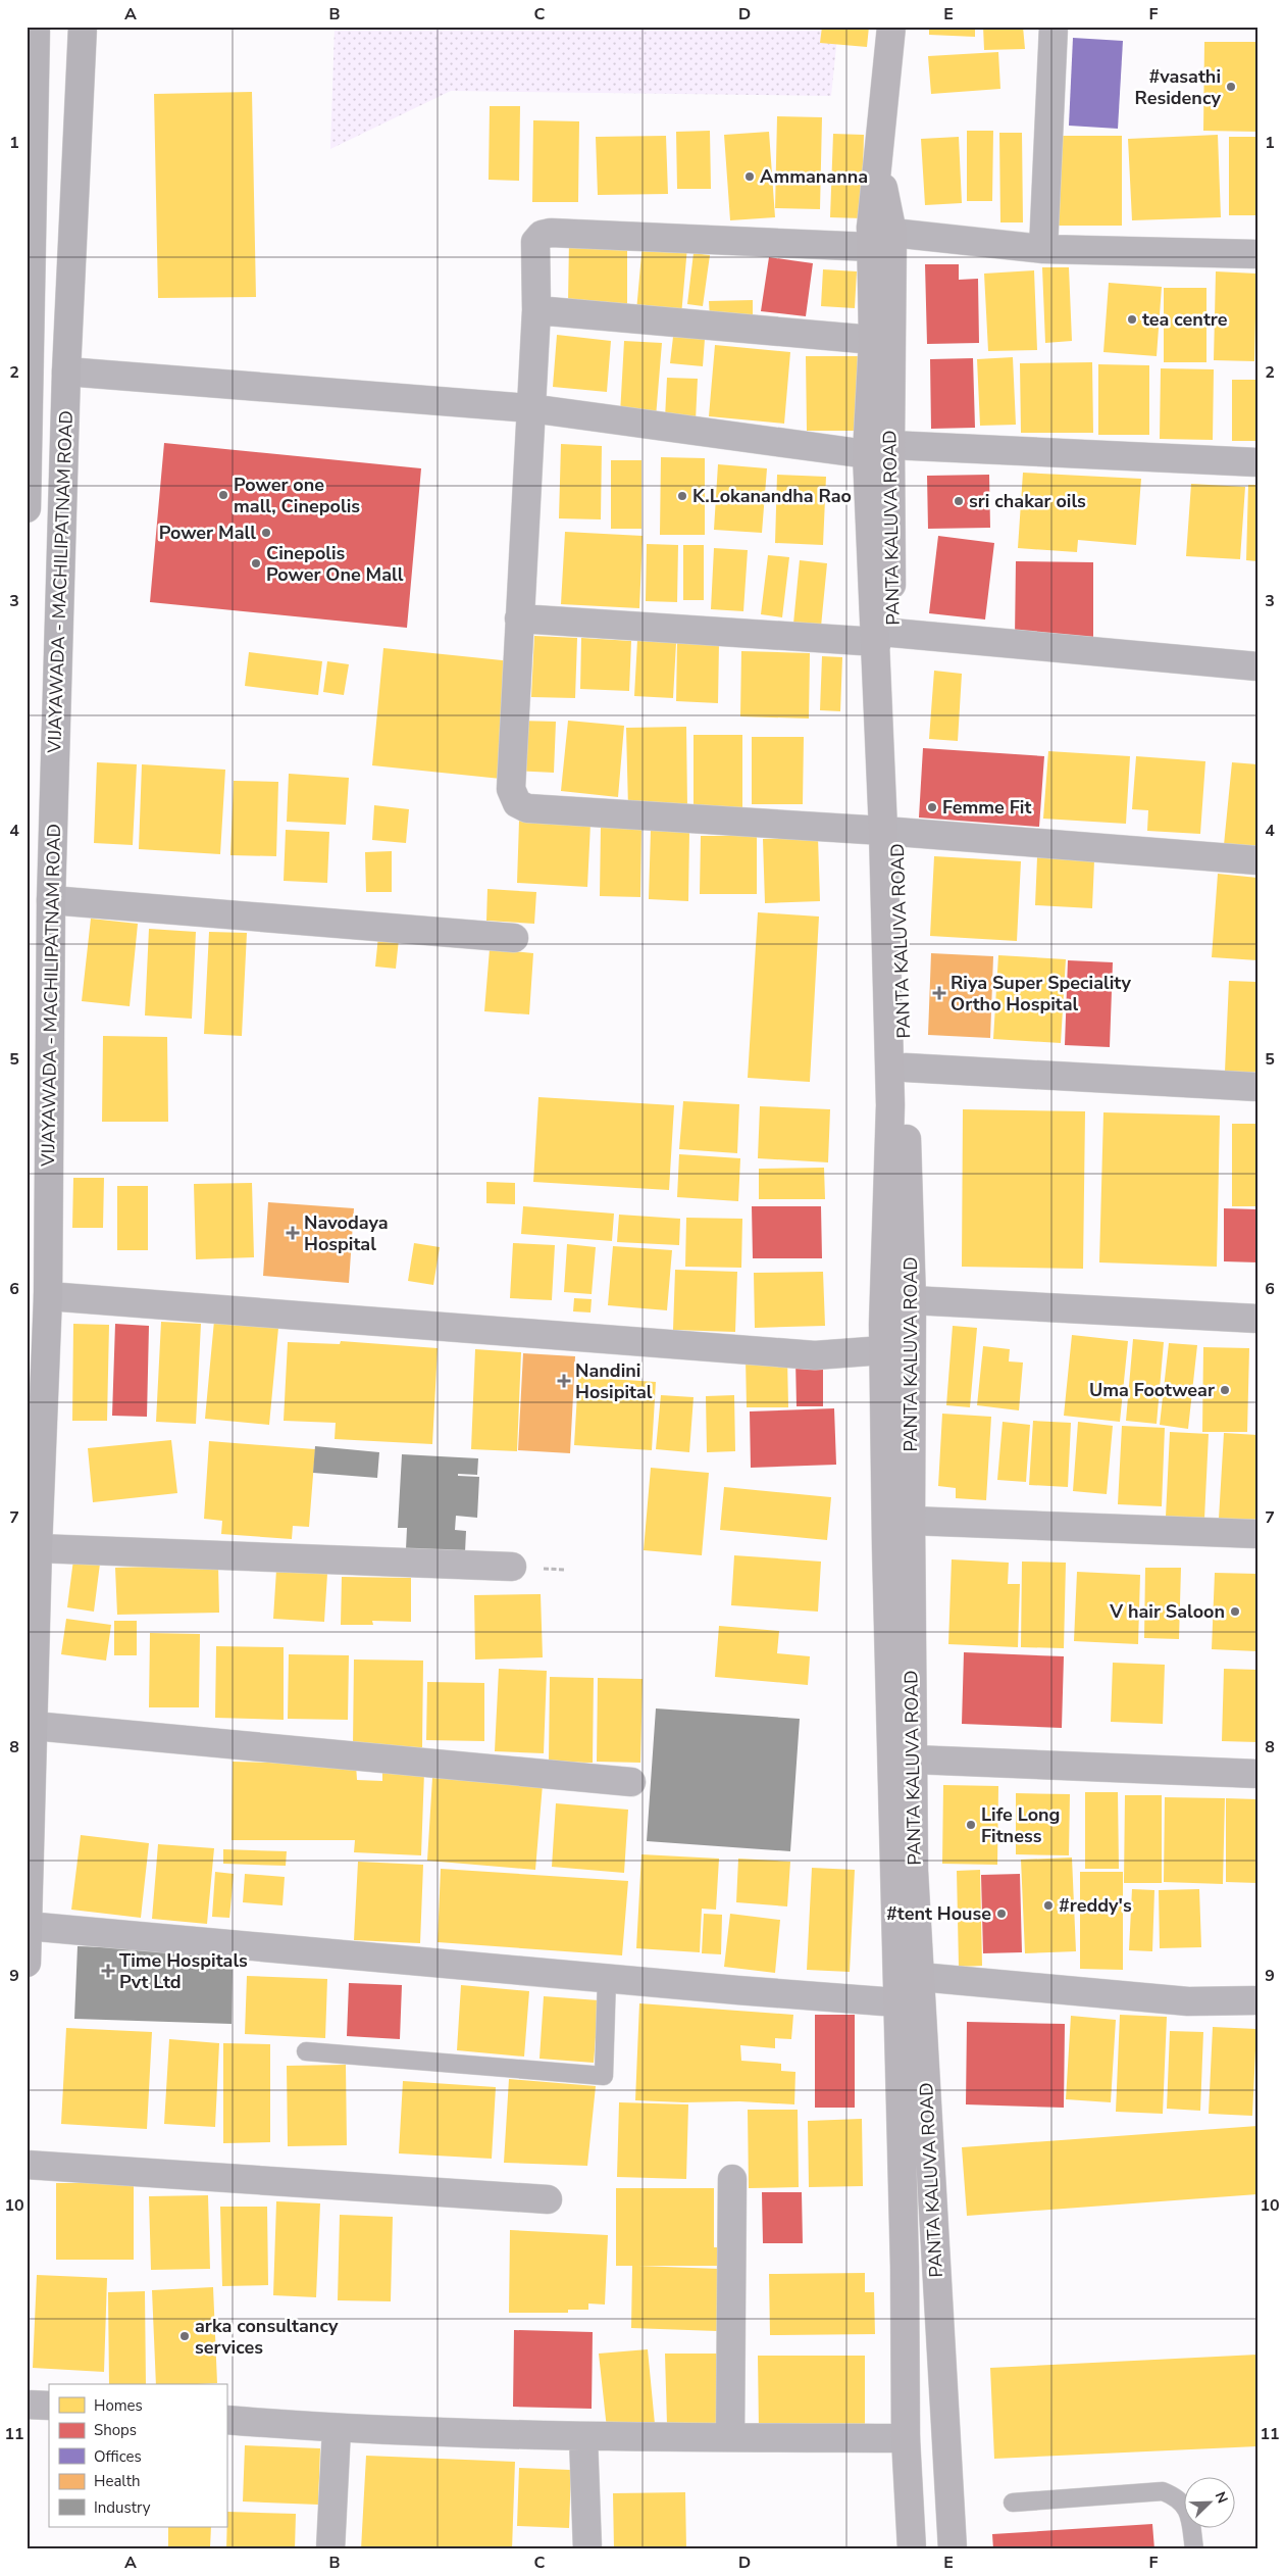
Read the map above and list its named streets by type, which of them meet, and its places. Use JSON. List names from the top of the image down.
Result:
{
  "streets": {
    "highway": ["VIJAYAWADA - MACHILIPATNAM ROAD"],
    "street": ["PANTA KALUVA ROAD"]
  },
  "places": {
    "other": [
      "#vasathi Residency",
      "Ammananna",
      "tea centre",
      "Power one mall, Cinepolis",
      "K.Lokanandha Rao",
      "sri chakar oils",
      "Power Mall",
      "Cinepolis Power One Mall",
      "Femme Fit",
      "Uma Footwear",
      "V hair Saloon",
      "Life Long Fitness",
      "#reddy's",
      "#tent House",
      "arka consultancy services"
    ],
    "health": [
      "Riya Super Speciality Ortho Hospital",
      "Navodaya Hospital",
      "Nandini Hosipital",
      "Time Hospitals Pvt Ltd"
    ]
  },
  "legend": [
    "Homes",
    "Shops",
    "Offices",
    "Health",
    "Industry"
  ],
  "north": "top right",
  "grid": {
    "columns": [
      "A",
      "B",
      "C",
      "D",
      "E",
      "F"
    ],
    "rows": [
      "1",
      "2",
      "3",
      "4",
      "5",
      "6",
      "7",
      "8",
      "9",
      "10",
      "11"
    ]
  }
}
